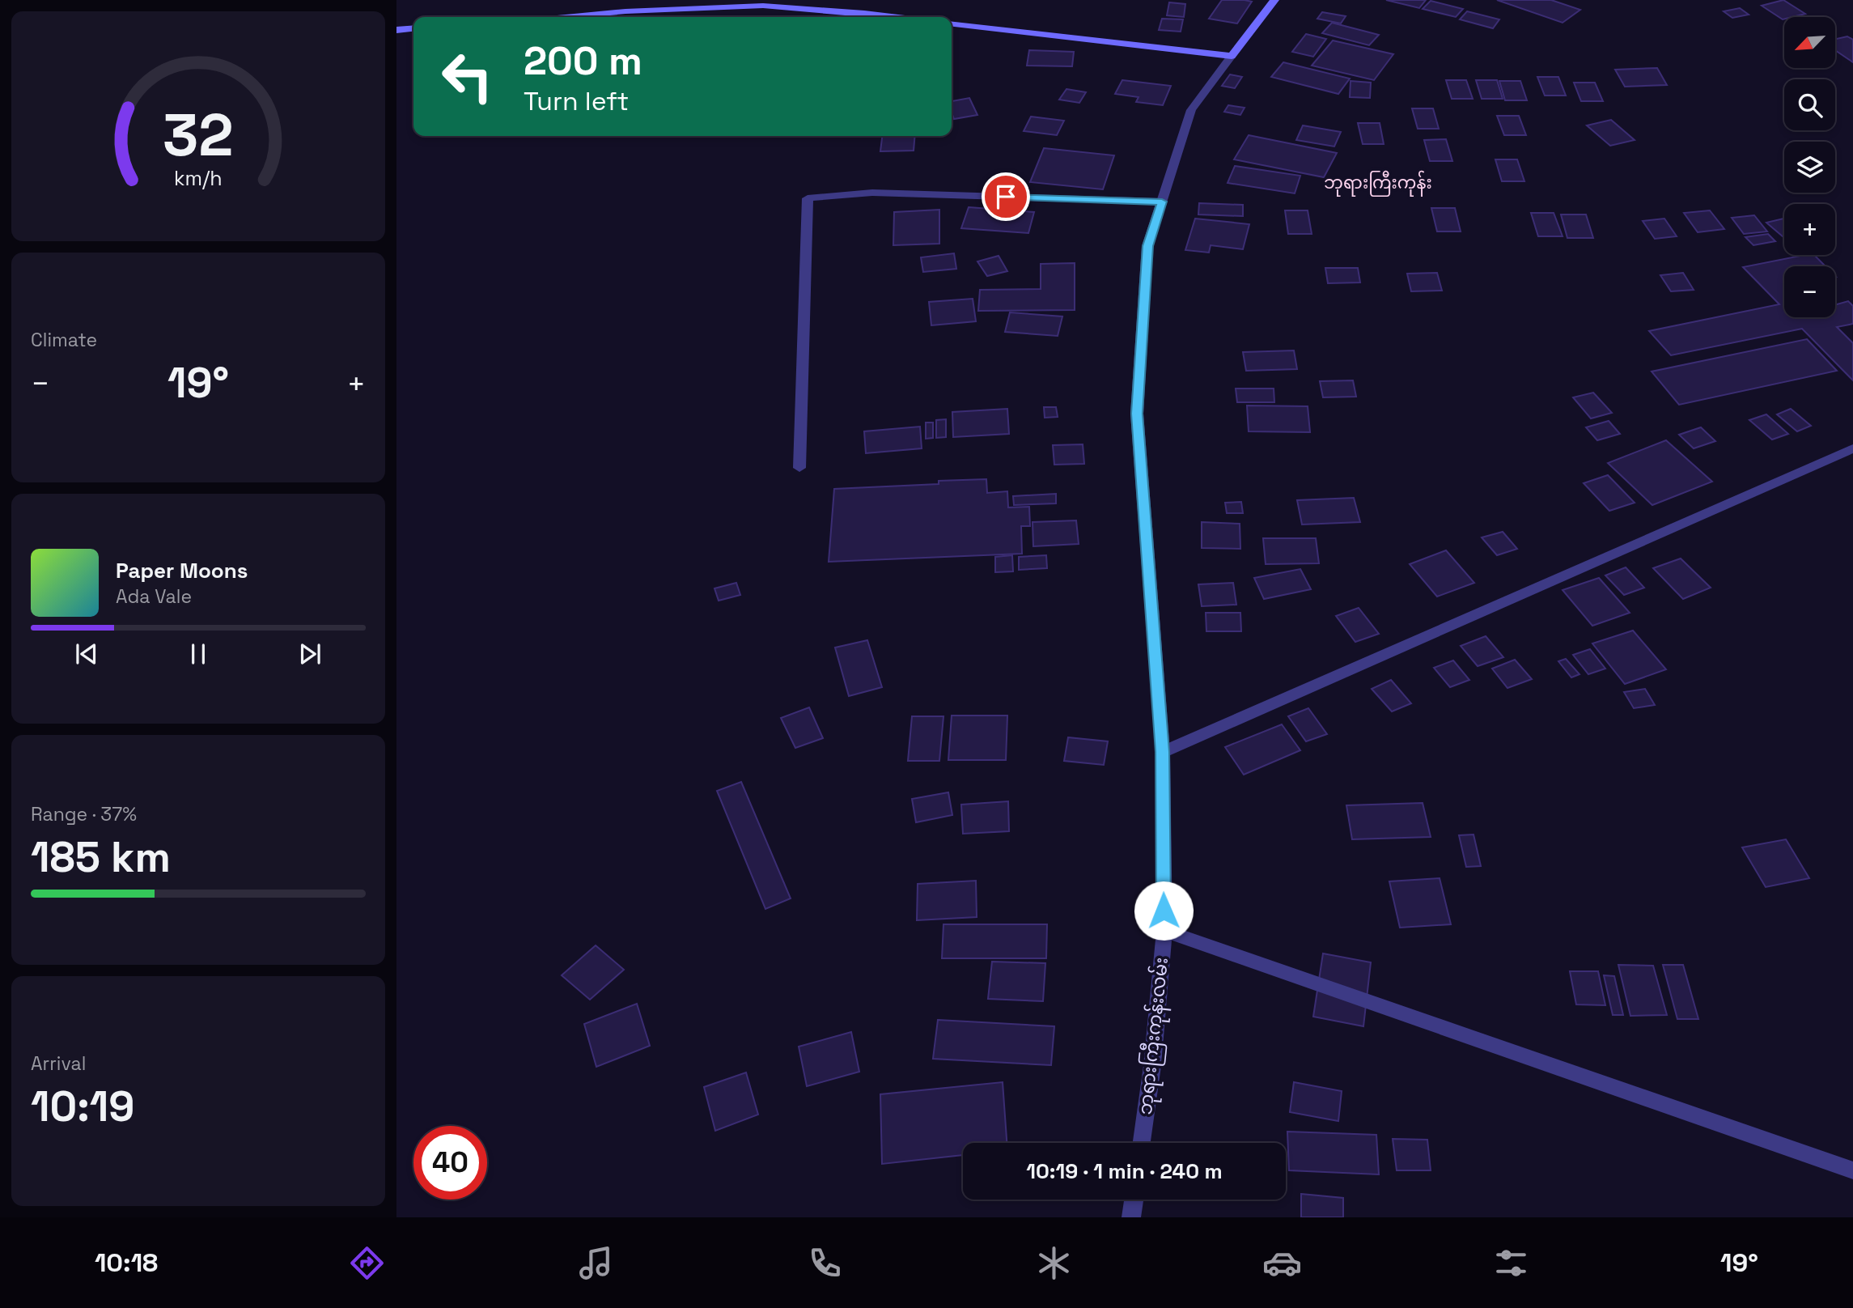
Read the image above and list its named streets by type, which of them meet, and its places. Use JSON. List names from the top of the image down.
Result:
{
  "streets": {
    "street": ["ဘုရားကြီးကုန်းလမ်း"]
  },
  "districts": ["ဘုရားကြီးကုန်း"],
  "north": "bottom left",
  "page": {
    "map_buttons": ["+", "−"],
    "turn": ["200 m", "Turn left"],
    "tile": [
      "Climate",
      ["Range · 37%", "185 km"],
      ["Arrival", "10:19"]
    ],
    "heat": ["−", "19°", "+"],
    "song": ["Paper Moons", "Ada Vale"],
    "limit": "40",
    "trip": "10:19 · 1 min · 240 m",
    "tabs": ["10:18", "19°"],
    "gauge": ["32", "km/h"]
  }
}
